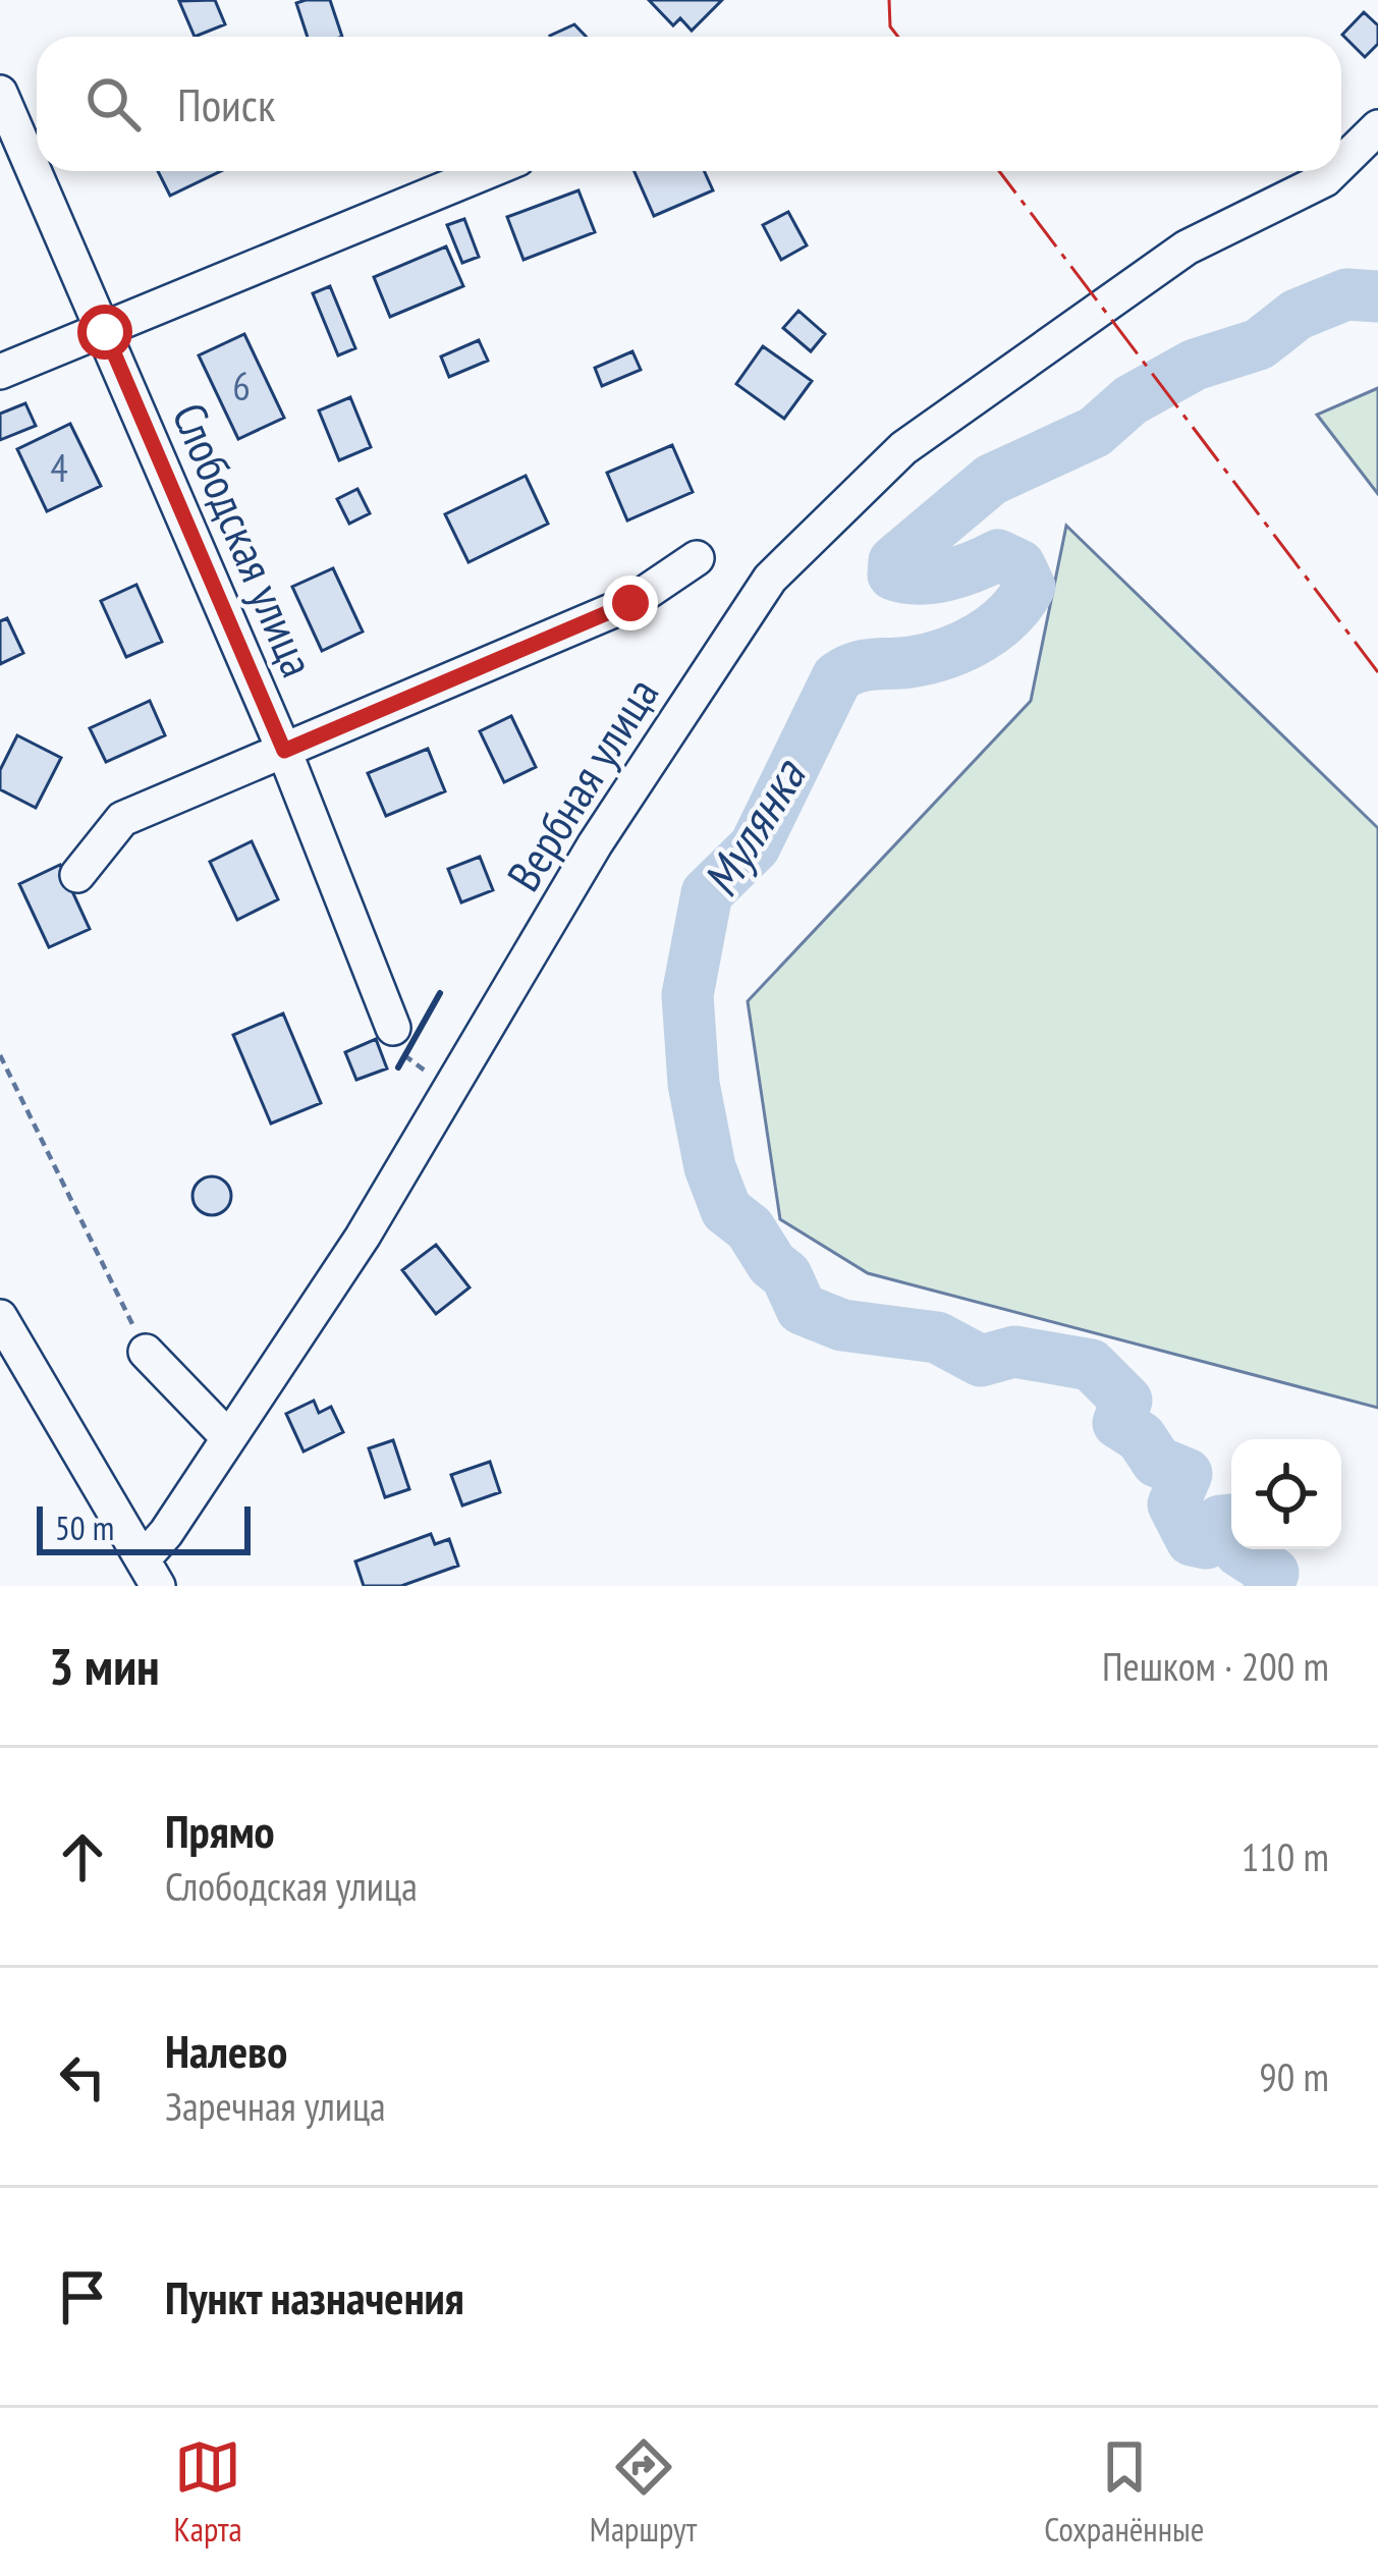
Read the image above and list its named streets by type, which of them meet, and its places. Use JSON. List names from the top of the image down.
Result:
{
  "streets": {
    "street": ["Слободская улица", "Вербная улица"]
  },
  "water": ["Мулянка"],
  "house_numbers": ["6", "4"],
  "scale_bar": "50 m",
  "page": {
    "search": "Поиск",
    "scale": "50 m",
    "heading": ["3 мин", "Пешком · 200 m"],
    "list": [
      ["Прямо", "Слободская улица", "110 m"],
      ["Налево", "Заречная улица", "90 m"],
      "Пункт назначения"
    ],
    "nav": ["Карта", "Маршрут", "Сохранённые"]
  }
}
